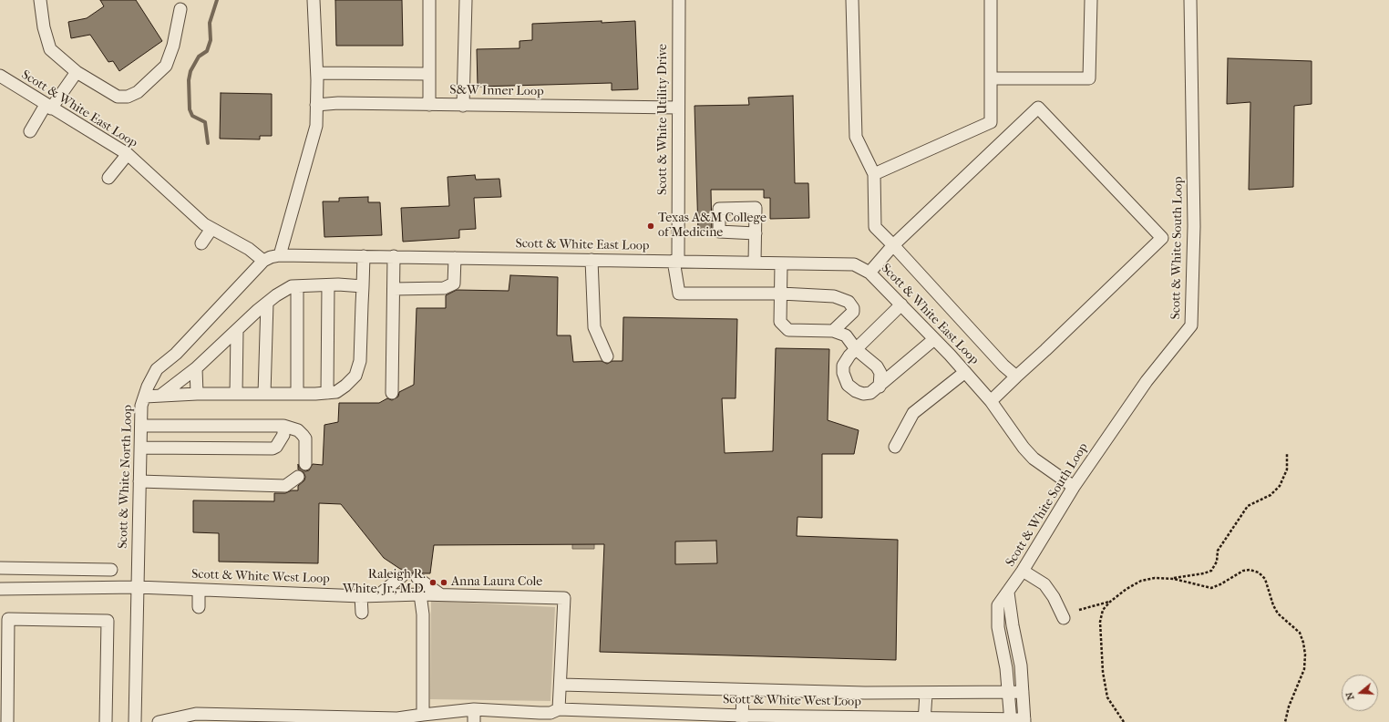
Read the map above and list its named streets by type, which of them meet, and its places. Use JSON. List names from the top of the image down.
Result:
{
  "streets": {
    "street": [
      "S&W Inner Loop",
      "Scott & White East Loop",
      "Scott & White Utility Drive",
      "Scott & White South Loop",
      "Scott & White North Loop",
      "Scott & White West Loop"
    ]
  },
  "crossings": [
    ["S&W Inner Loop", "Scott & White Utility Drive"],
    ["Scott & White East Loop", "Scott & White Utility Drive"],
    ["Scott & White East Loop", "Scott & White South Loop"],
    ["Scott & White East Loop", "Scott & White North Loop"],
    ["Scott & White South Loop", "Scott & White West Loop"],
    ["Scott & White North Loop", "Scott & White West Loop"]
  ],
  "places": ["Texas A&M College of Medicine", "Raleigh R. White, Jr., M.D.", "Anna Laura Cole"],
  "north": "left"
}
